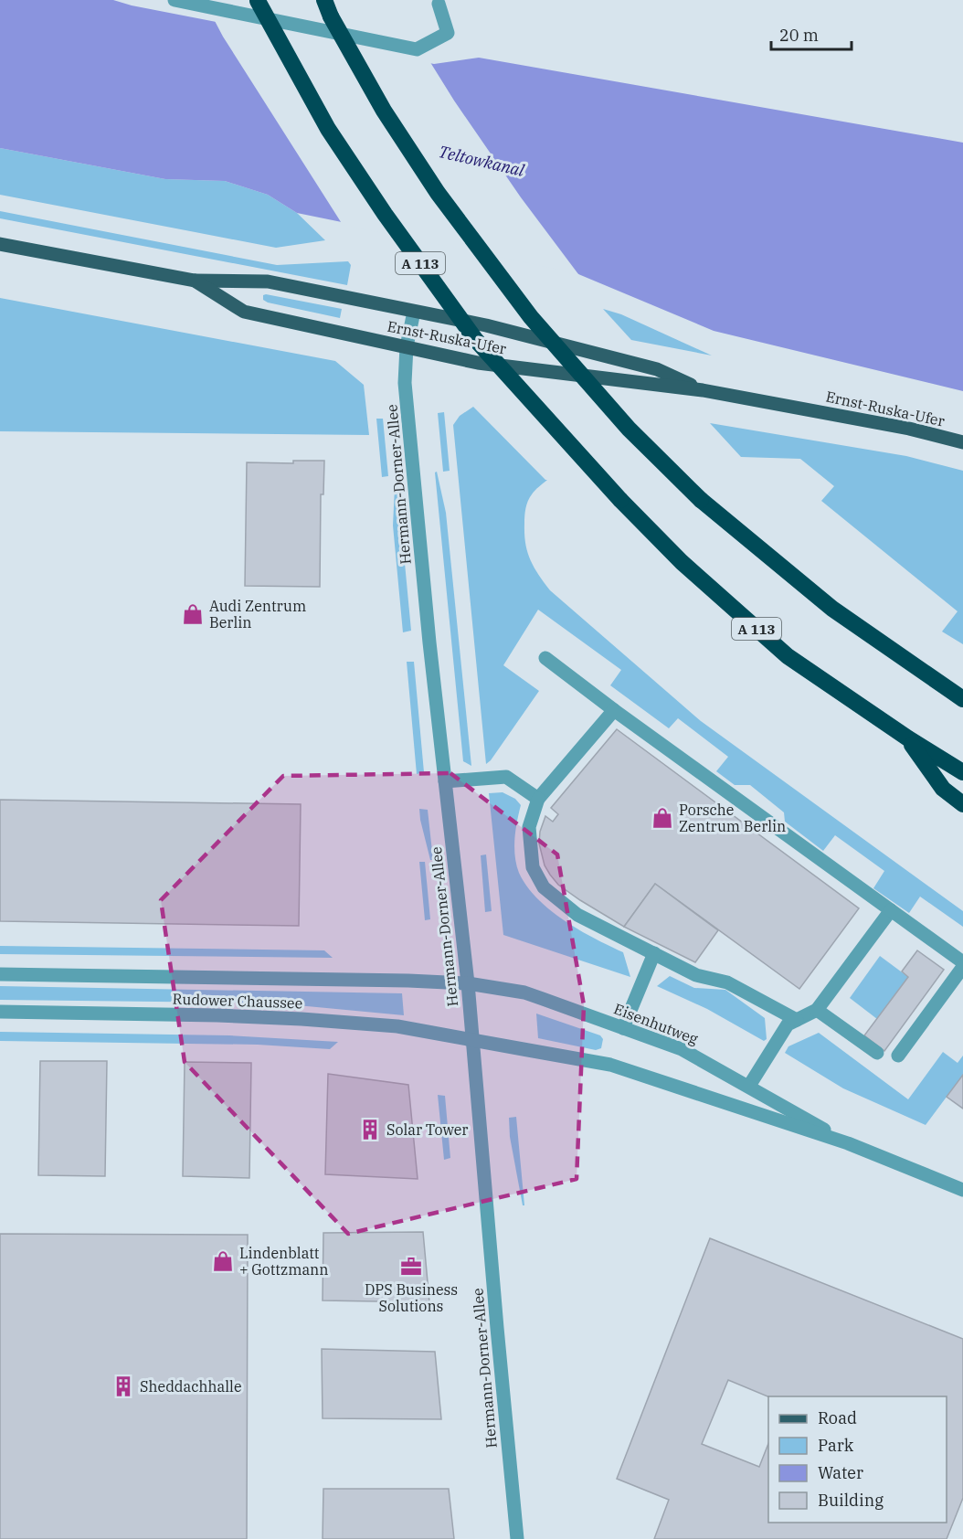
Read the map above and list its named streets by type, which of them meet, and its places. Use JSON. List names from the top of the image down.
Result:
{
  "streets": {
    "highway": ["A 113"],
    "main road": ["Ernst-Ruska-Ufer"],
    "street": ["Hermann-Dorner-Allee", "Rudower Chaussee", "Eisenhutweg"]
  },
  "crossings": [
    ["Ernst-Ruska-Ufer", "Hermann-Dorner-Allee"],
    ["Hermann-Dorner-Allee", "Rudower Chaussee"],
    ["Hermann-Dorner-Allee", "Eisenhutweg"],
    ["Rudower Chaussee", "Eisenhutweg"]
  ],
  "water": ["Teltowkanal"],
  "places": {
    "shop": ["Audi Zentrum Berlin", "Porsche Zentrum Berlin", "Lindenblatt + Gottzmann"],
    "building": ["Solar Tower", "Sheddachhalle"],
    "office": ["DPS Business Solutions"]
  },
  "legend": [
    "Road",
    "Park",
    "Water",
    "Building"
  ],
  "scale_bar": "20 m"
}
